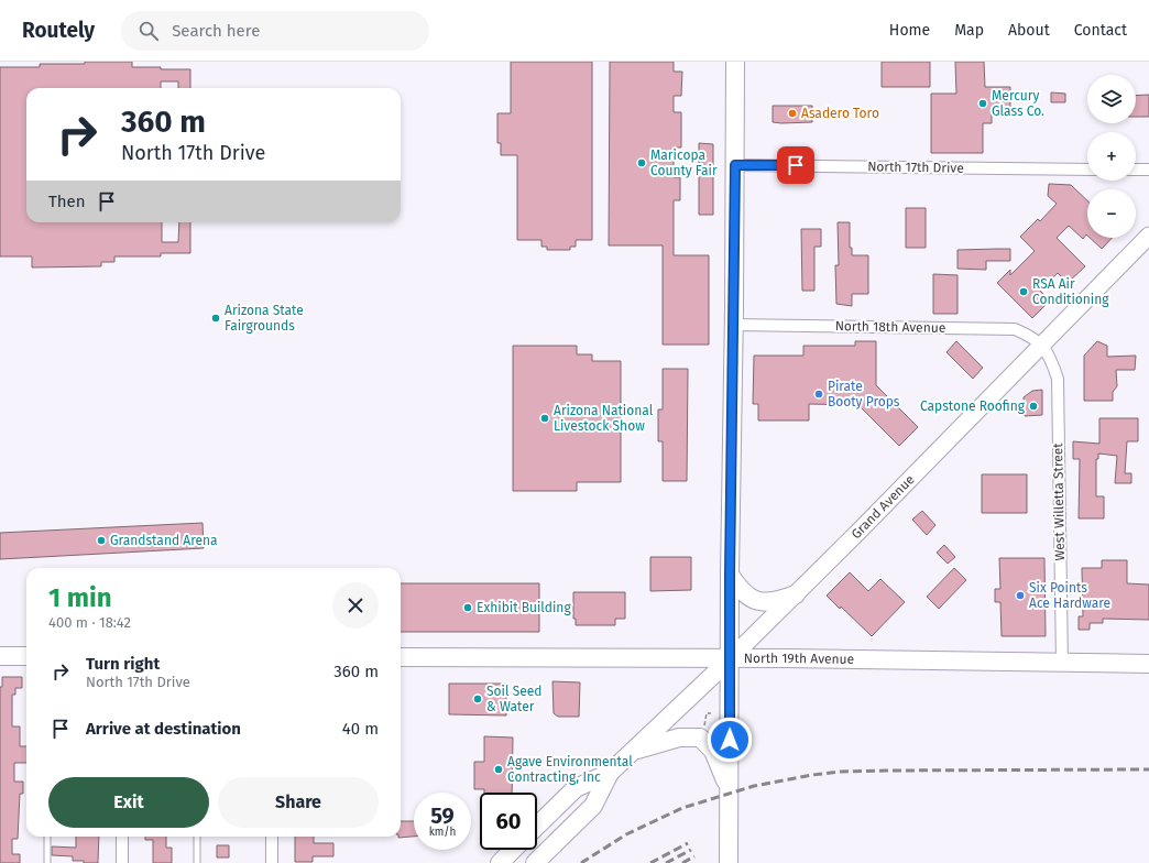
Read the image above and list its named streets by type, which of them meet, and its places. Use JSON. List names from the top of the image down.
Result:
{
  "streets": {
    "main road": ["Grand Avenue", "North 19th Avenue"],
    "street": ["North 17th Drive", "North 18th Avenue", "West Willetta Street"]
  },
  "crossings": [
    ["North 18th Avenue", "West Willetta Street"],
    ["North 18th Avenue", "Grand Avenue"],
    ["West Willetta Street", "Grand Avenue"],
    ["West Willetta Street", "North 19th Avenue"],
    ["Grand Avenue", "North 19th Avenue"]
  ],
  "places": [
    "Mercury Glass Co.",
    "Asadero Toro",
    "Maricopa County Fair",
    "RSA Air Conditioning",
    "Arizona State Fairgrounds",
    "Pirate Booty Props",
    "Capstone Roofing",
    "Arizona National Livestock Show",
    "Grandstand Arena",
    "Six Points Ace Hardware",
    "Exhibit Building",
    "Soil Seed & Water",
    "Agave Environmental Contracting, Inc"
  ],
  "page": {
    "header": "Routely",
    "search": "Search here",
    "nav": [
      "Home",
      "Map",
      "About",
      "Contact"
    ],
    "map_buttons": ["+", "−"],
    "turn": ["360 m", "North 17th Drive"],
    "then": "Then",
    "heading": ["1 min", "400 m · 18:42"],
    "list": [
      {
        "name": "Turn right",
        "note": "North 17th Drive",
        "value": "360 m"
      },
      {
        "name": "Arrive at destination",
        "value": "40 m"
      }
    ],
    "buttons": ["Exit", "Share"],
    "speed": "59 km/h",
    "limit": "60"
  }
}
